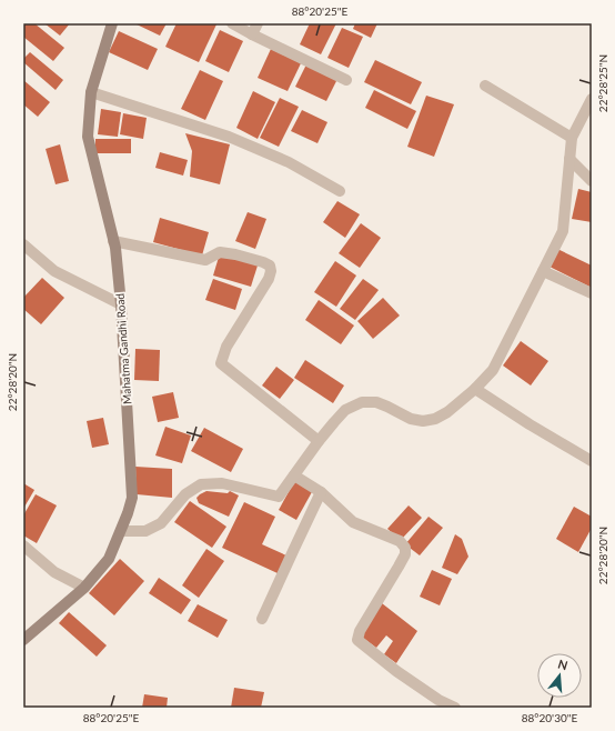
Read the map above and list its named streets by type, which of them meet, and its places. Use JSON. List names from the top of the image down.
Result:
{
  "streets": {
    "main road": ["Mahatma Gandhi Road"]
  },
  "north": "top",
  "coordinates": [
    "88°20'25\"E",
    "22°28'25\"N",
    "22°28'20\"N",
    "88°20'30\"E"
  ]
}
